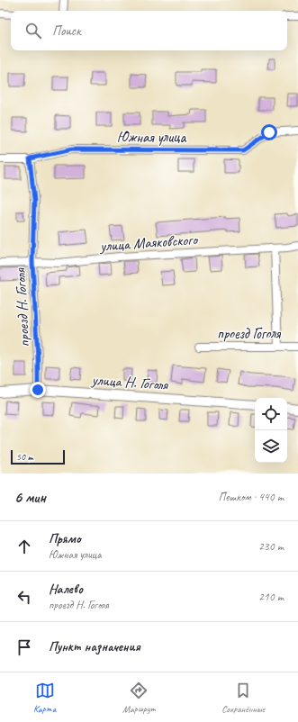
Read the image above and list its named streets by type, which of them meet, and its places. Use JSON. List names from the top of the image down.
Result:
{
  "streets": {
    "street": [
      "Южная улица",
      "улица Маяковского",
      "проезд Н. Гоголя",
      "проезд Гоголя",
      "улица Н. Гоголя"
    ]
  },
  "crossings": [
    ["Южная улица", "проезд Н. Гоголя"],
    ["улица Маяковского", "проезд Н. Гоголя"],
    ["проезд Н. Гоголя", "улица Н. Гоголя"]
  ],
  "scale_bar": "50 m",
  "page": {
    "search": "Поиск",
    "scale": "50 m",
    "heading": ["6 мин", "Пешком · 440 m"],
    "list": [
      ["Прямо", "Южная улица", "230 m"],
      ["Налево", "проезд Н. Гоголя", "210 m"],
      "Пункт назначения"
    ],
    "nav": ["Карта", "Маршрут", "Сохранённые"]
  }
}
